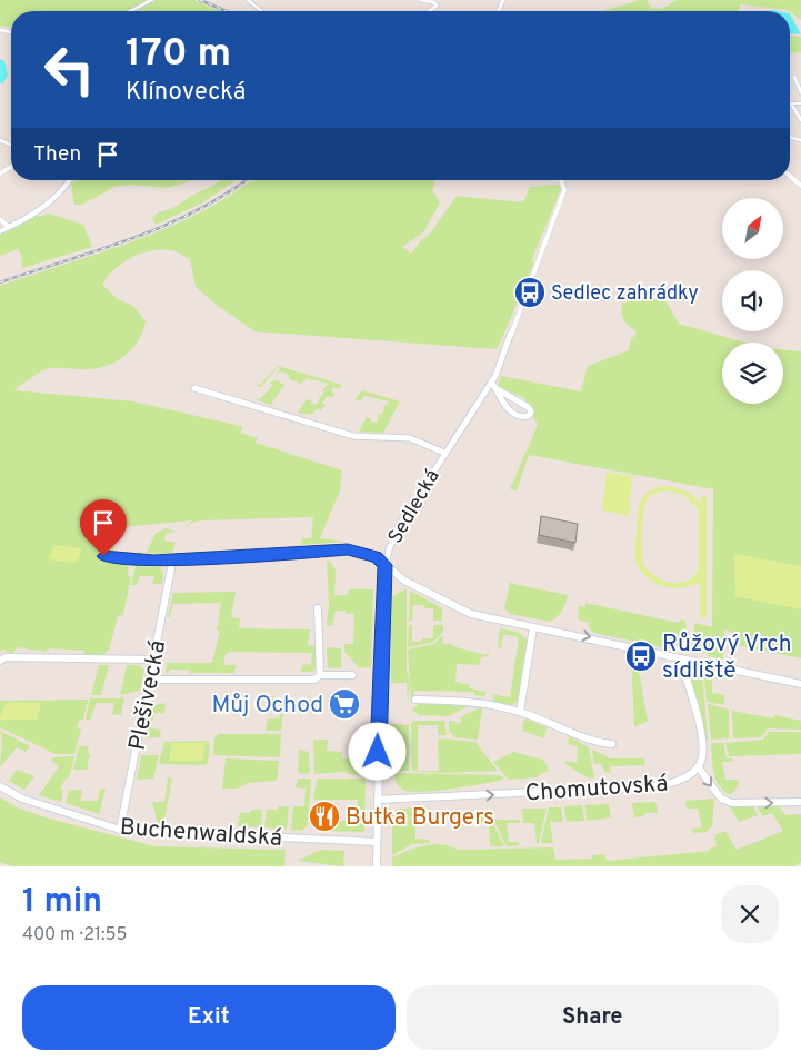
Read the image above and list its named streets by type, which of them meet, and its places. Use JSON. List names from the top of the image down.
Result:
{
  "streets": {
    "street": [
      "Sedlecká",
      "Plešivecká",
      "Chomutovská",
      "Buchenwaldská"
    ]
  },
  "crossings": [
    ["Sedlecká", "Chomutovská"],
    ["Sedlecká", "Buchenwaldská"],
    ["Plešivecká", "Buchenwaldská"]
  ],
  "one_way": ["Chomutovská"],
  "places": {
    "bus stop": ["Sedlec zahrádky", "Růžový Vrch sídliště"],
    "supermarket": ["Můj Ochod"],
    "restaurant": ["Butka Burgers"]
  },
  "north": "top right",
  "page": {
    "turn": ["170 m", "Klínovecká"],
    "then": "Then",
    "heading": ["1 min", "400 m · 21:55"],
    "buttons": ["Exit", "Share"]
  }
}
